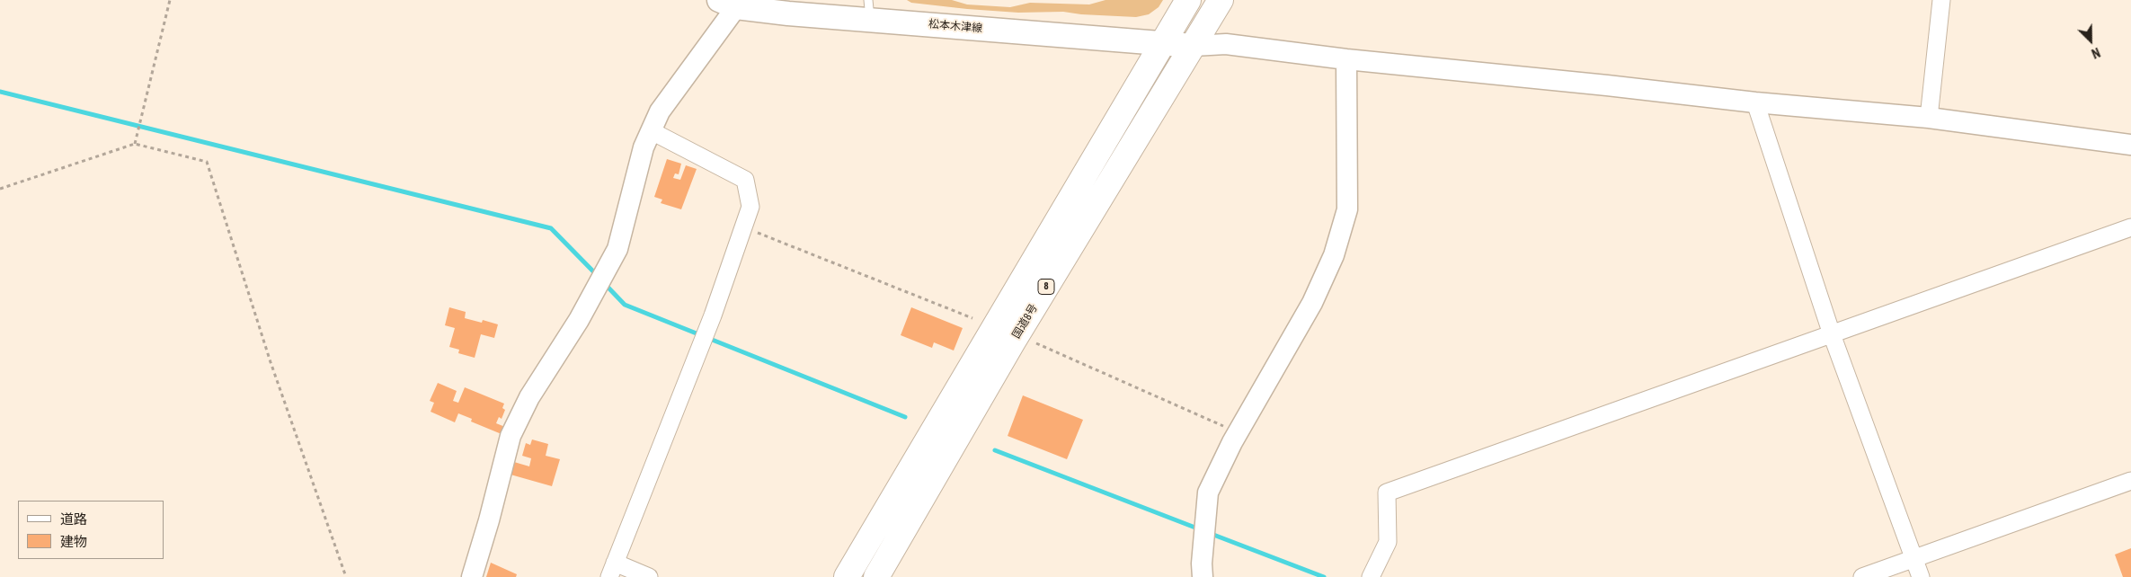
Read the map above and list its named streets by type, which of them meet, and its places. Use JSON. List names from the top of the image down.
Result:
{
  "streets": {
    "highway": ["8", "国道8号"],
    "main road": ["松本木津線"]
  },
  "crossings": [
    ["松本木津線", "国道8号"]
  ],
  "legend": ["道路", "建物"],
  "north": "bottom right"
}
